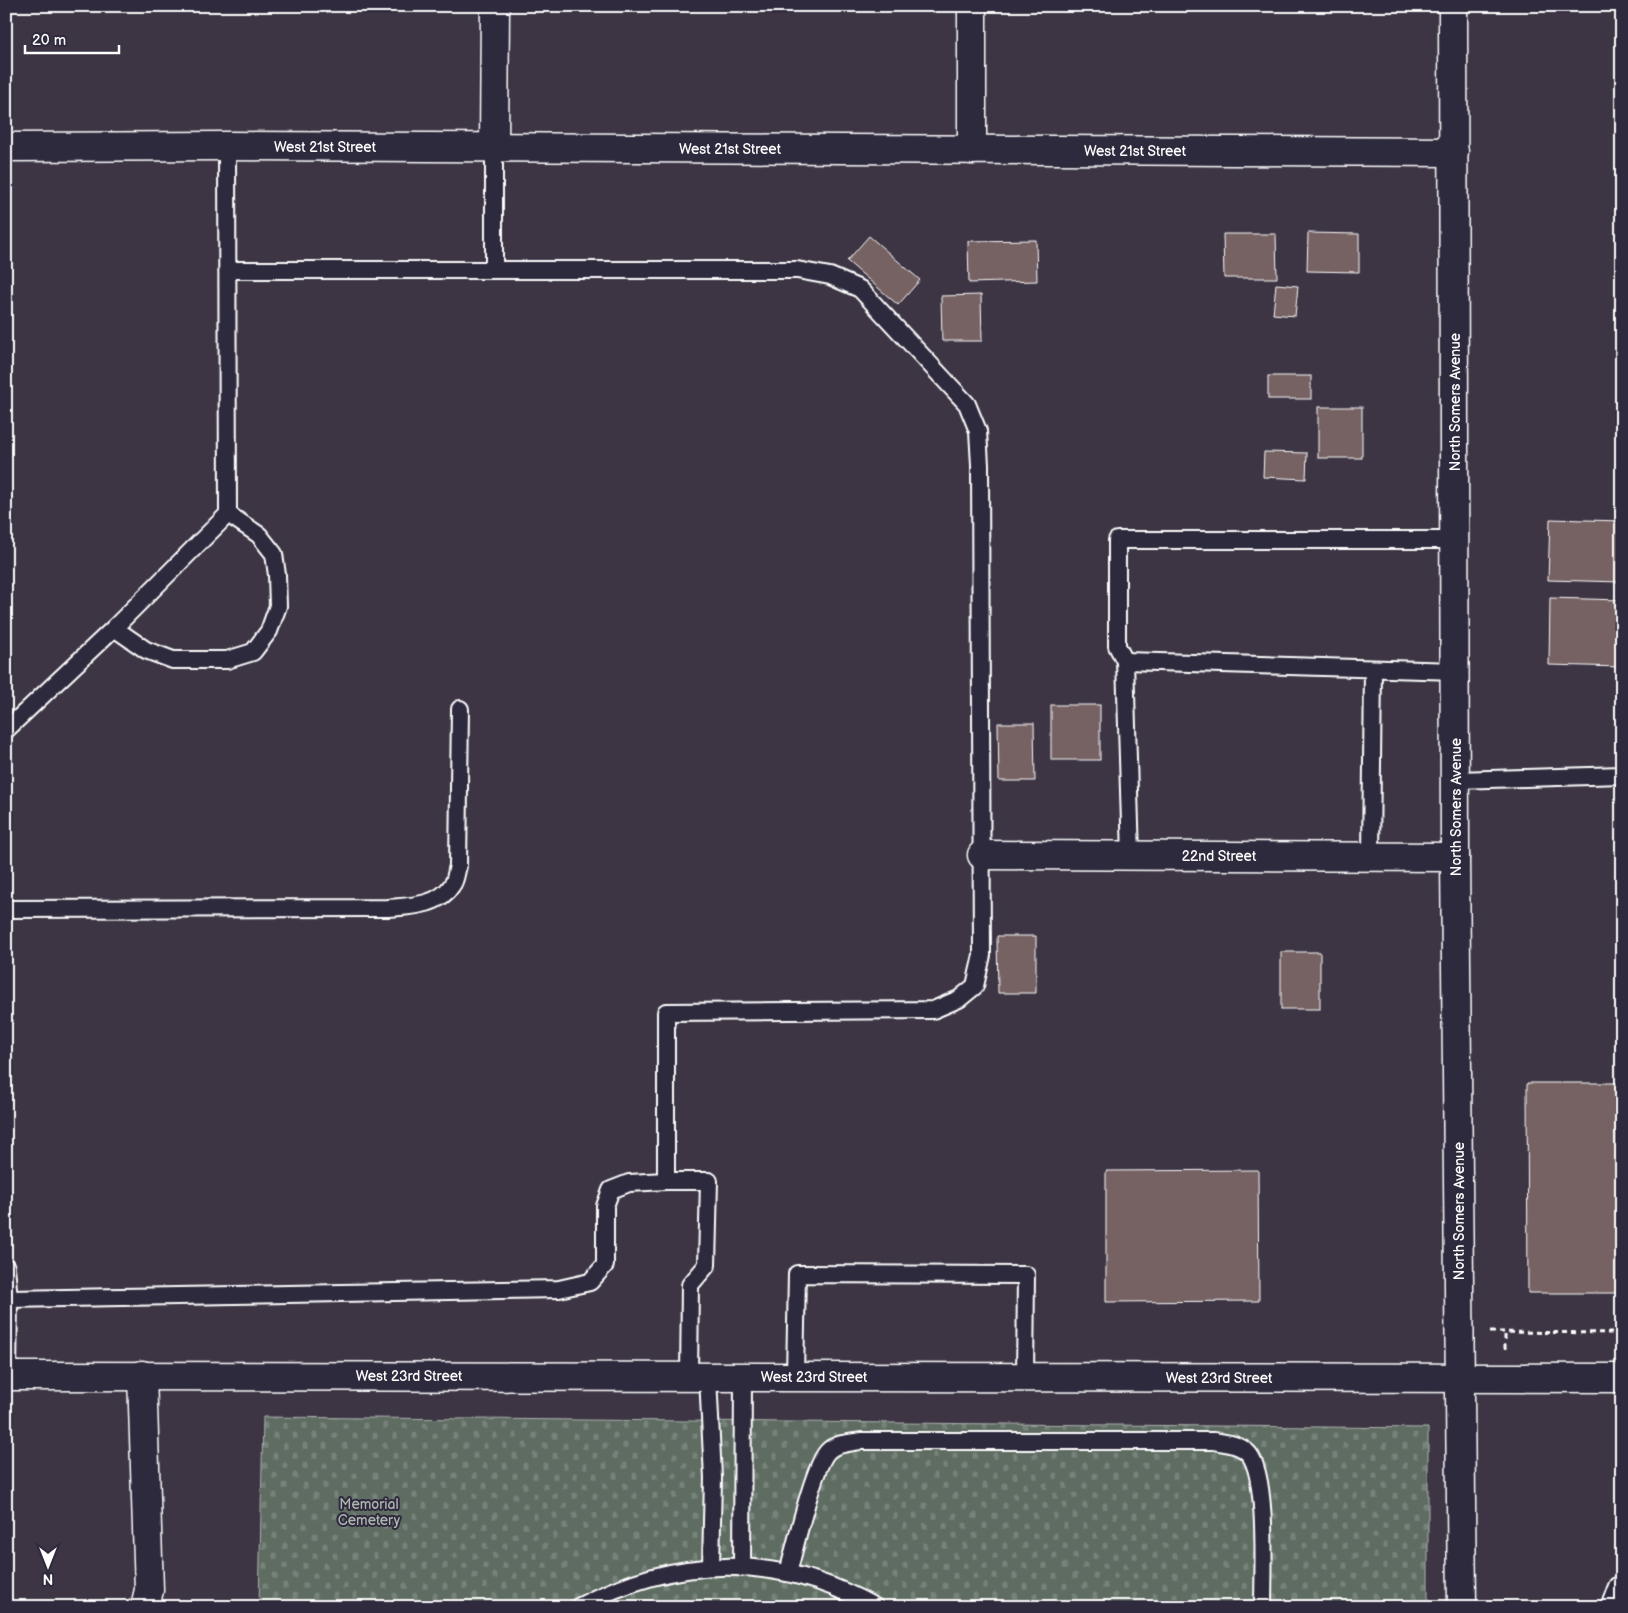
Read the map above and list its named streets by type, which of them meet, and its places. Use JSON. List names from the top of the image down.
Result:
{
  "streets": {
    "street": [
      "West 21st Street",
      "North Somers Avenue",
      "22nd Street",
      "West 23rd Street"
    ]
  },
  "crossings": [
    ["West 21st Street", "North Somers Avenue"],
    ["North Somers Avenue", "22nd Street"],
    ["North Somers Avenue", "West 23rd Street"]
  ],
  "parks": ["Memorial Cemetery"],
  "scale_bar": "20 m",
  "north": "bottom"
}
